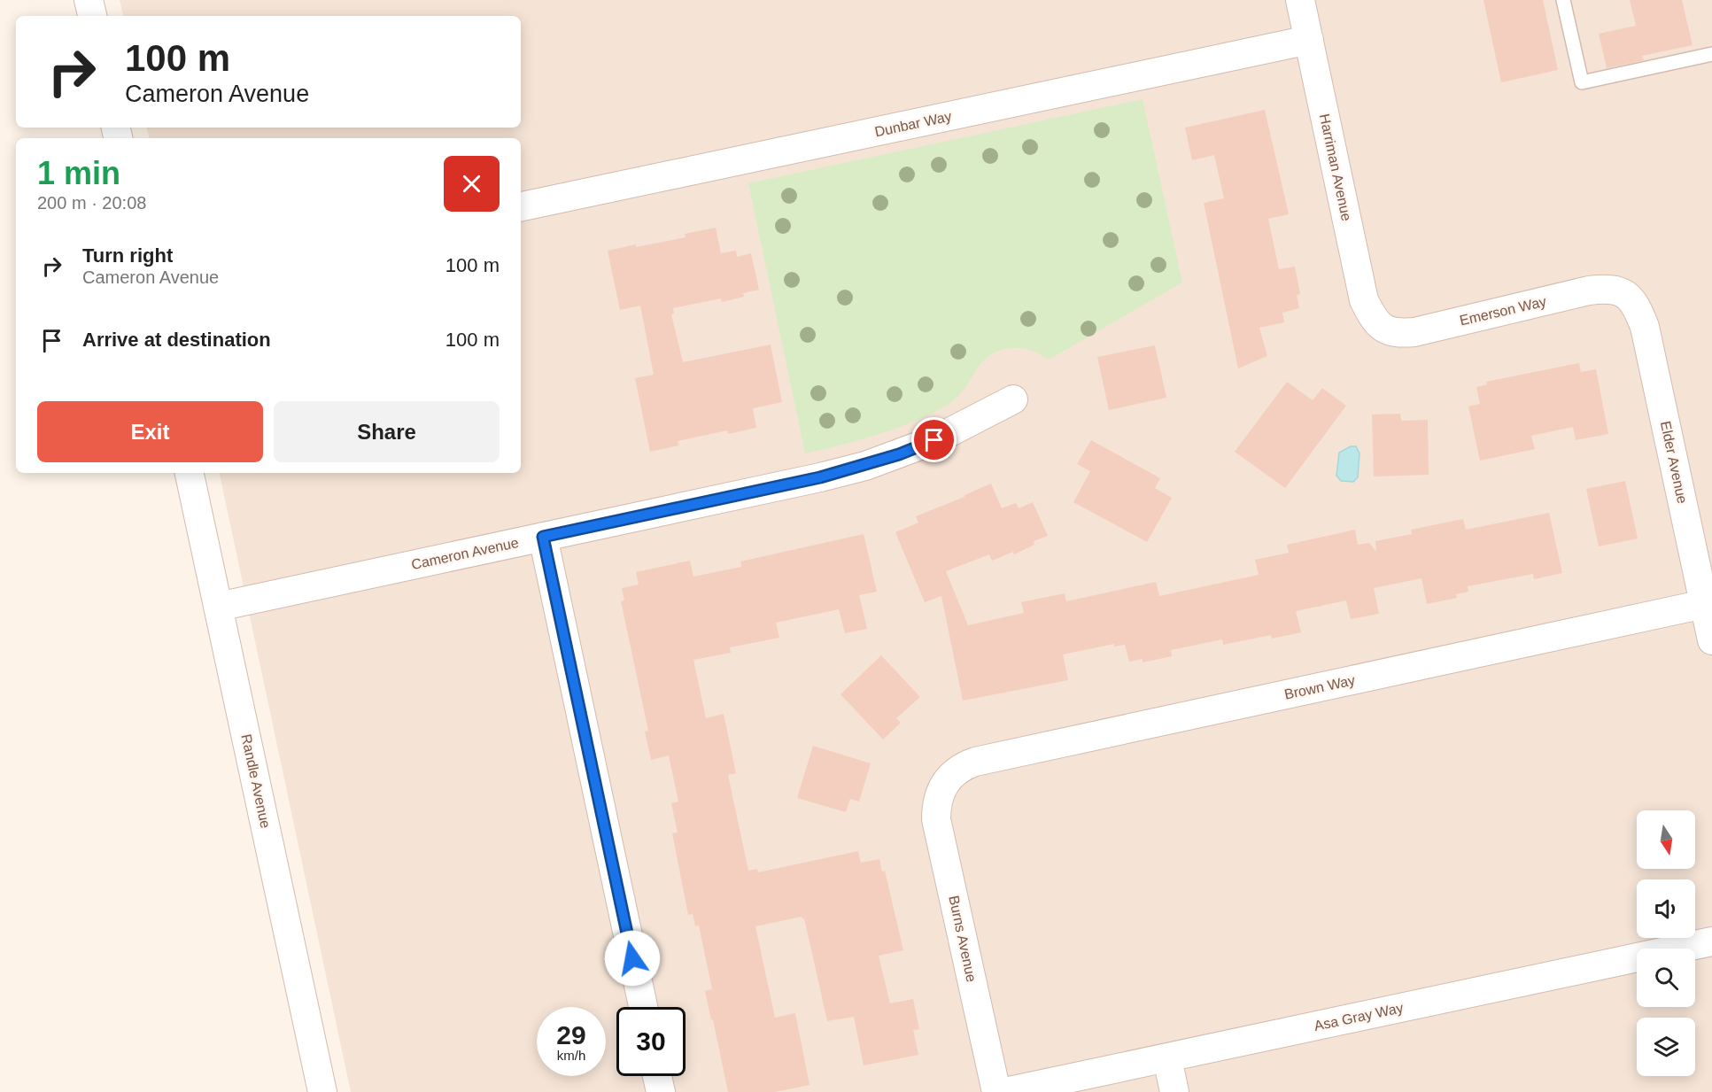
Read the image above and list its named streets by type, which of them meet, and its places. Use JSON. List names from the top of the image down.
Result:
{
  "streets": {
    "street": [
      "Dunbar Way",
      "Harriman Avenue",
      "Emerson Way",
      "Elder Avenue",
      "Cameron Avenue",
      "Brown Way",
      "Randle Avenue",
      "Burns Avenue",
      "Asa Gray Way"
    ]
  },
  "crossings": [
    ["Dunbar Way", "Harriman Avenue"],
    ["Harriman Avenue", "Emerson Way"],
    ["Emerson Way", "Elder Avenue"],
    ["Elder Avenue", "Brown Way"],
    ["Cameron Avenue", "Randle Avenue"],
    ["Brown Way", "Burns Avenue"]
  ],
  "north": "bottom",
  "page": {
    "turn": ["100 m", "Cameron Avenue"],
    "heading": ["1 min", "200 m · 20:08"],
    "list": [
      {
        "name": "Turn right",
        "note": "Cameron Avenue",
        "value": "100 m"
      },
      {
        "name": "Arrive at destination",
        "value": "100 m"
      }
    ],
    "buttons": ["Exit", "Share"],
    "speed": "29 km/h",
    "limit": "30"
  }
}
